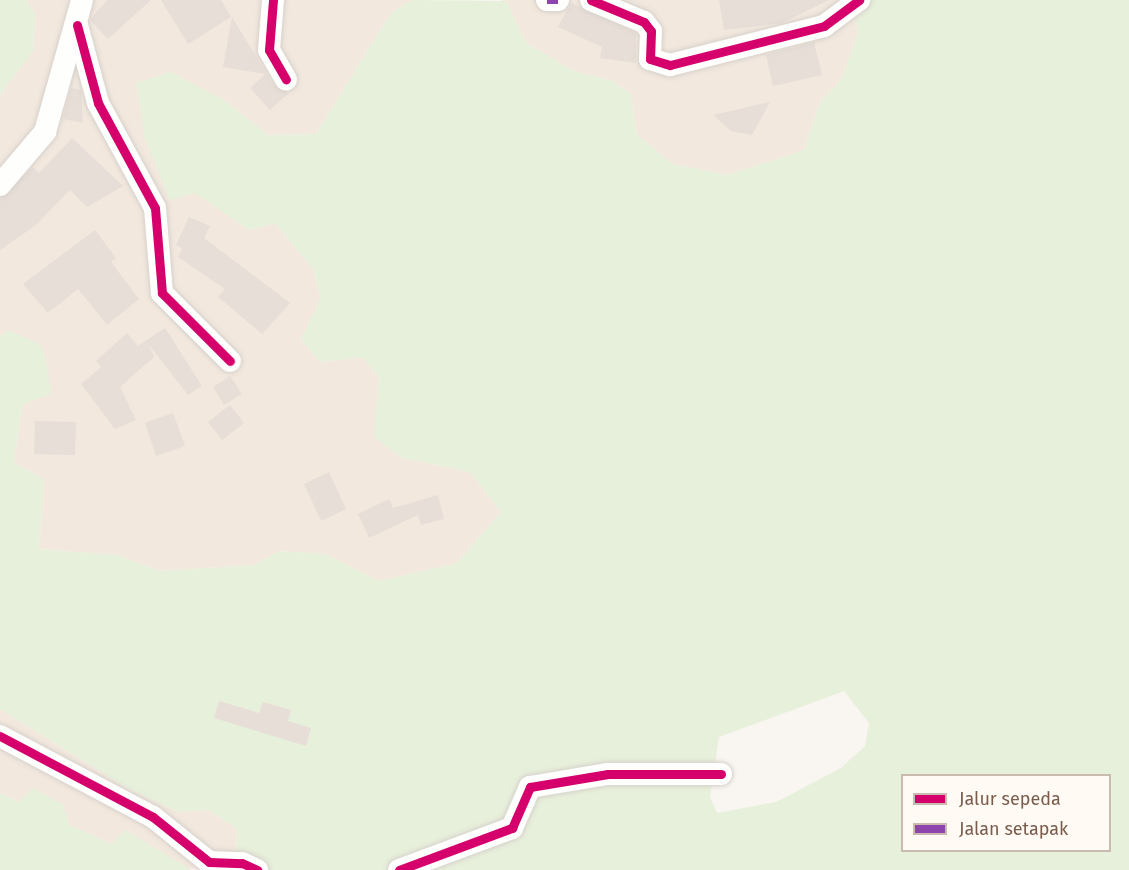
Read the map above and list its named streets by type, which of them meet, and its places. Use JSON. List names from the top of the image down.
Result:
{
  "legend": ["Jalur sepeda", "Jalan setapak"]
}
